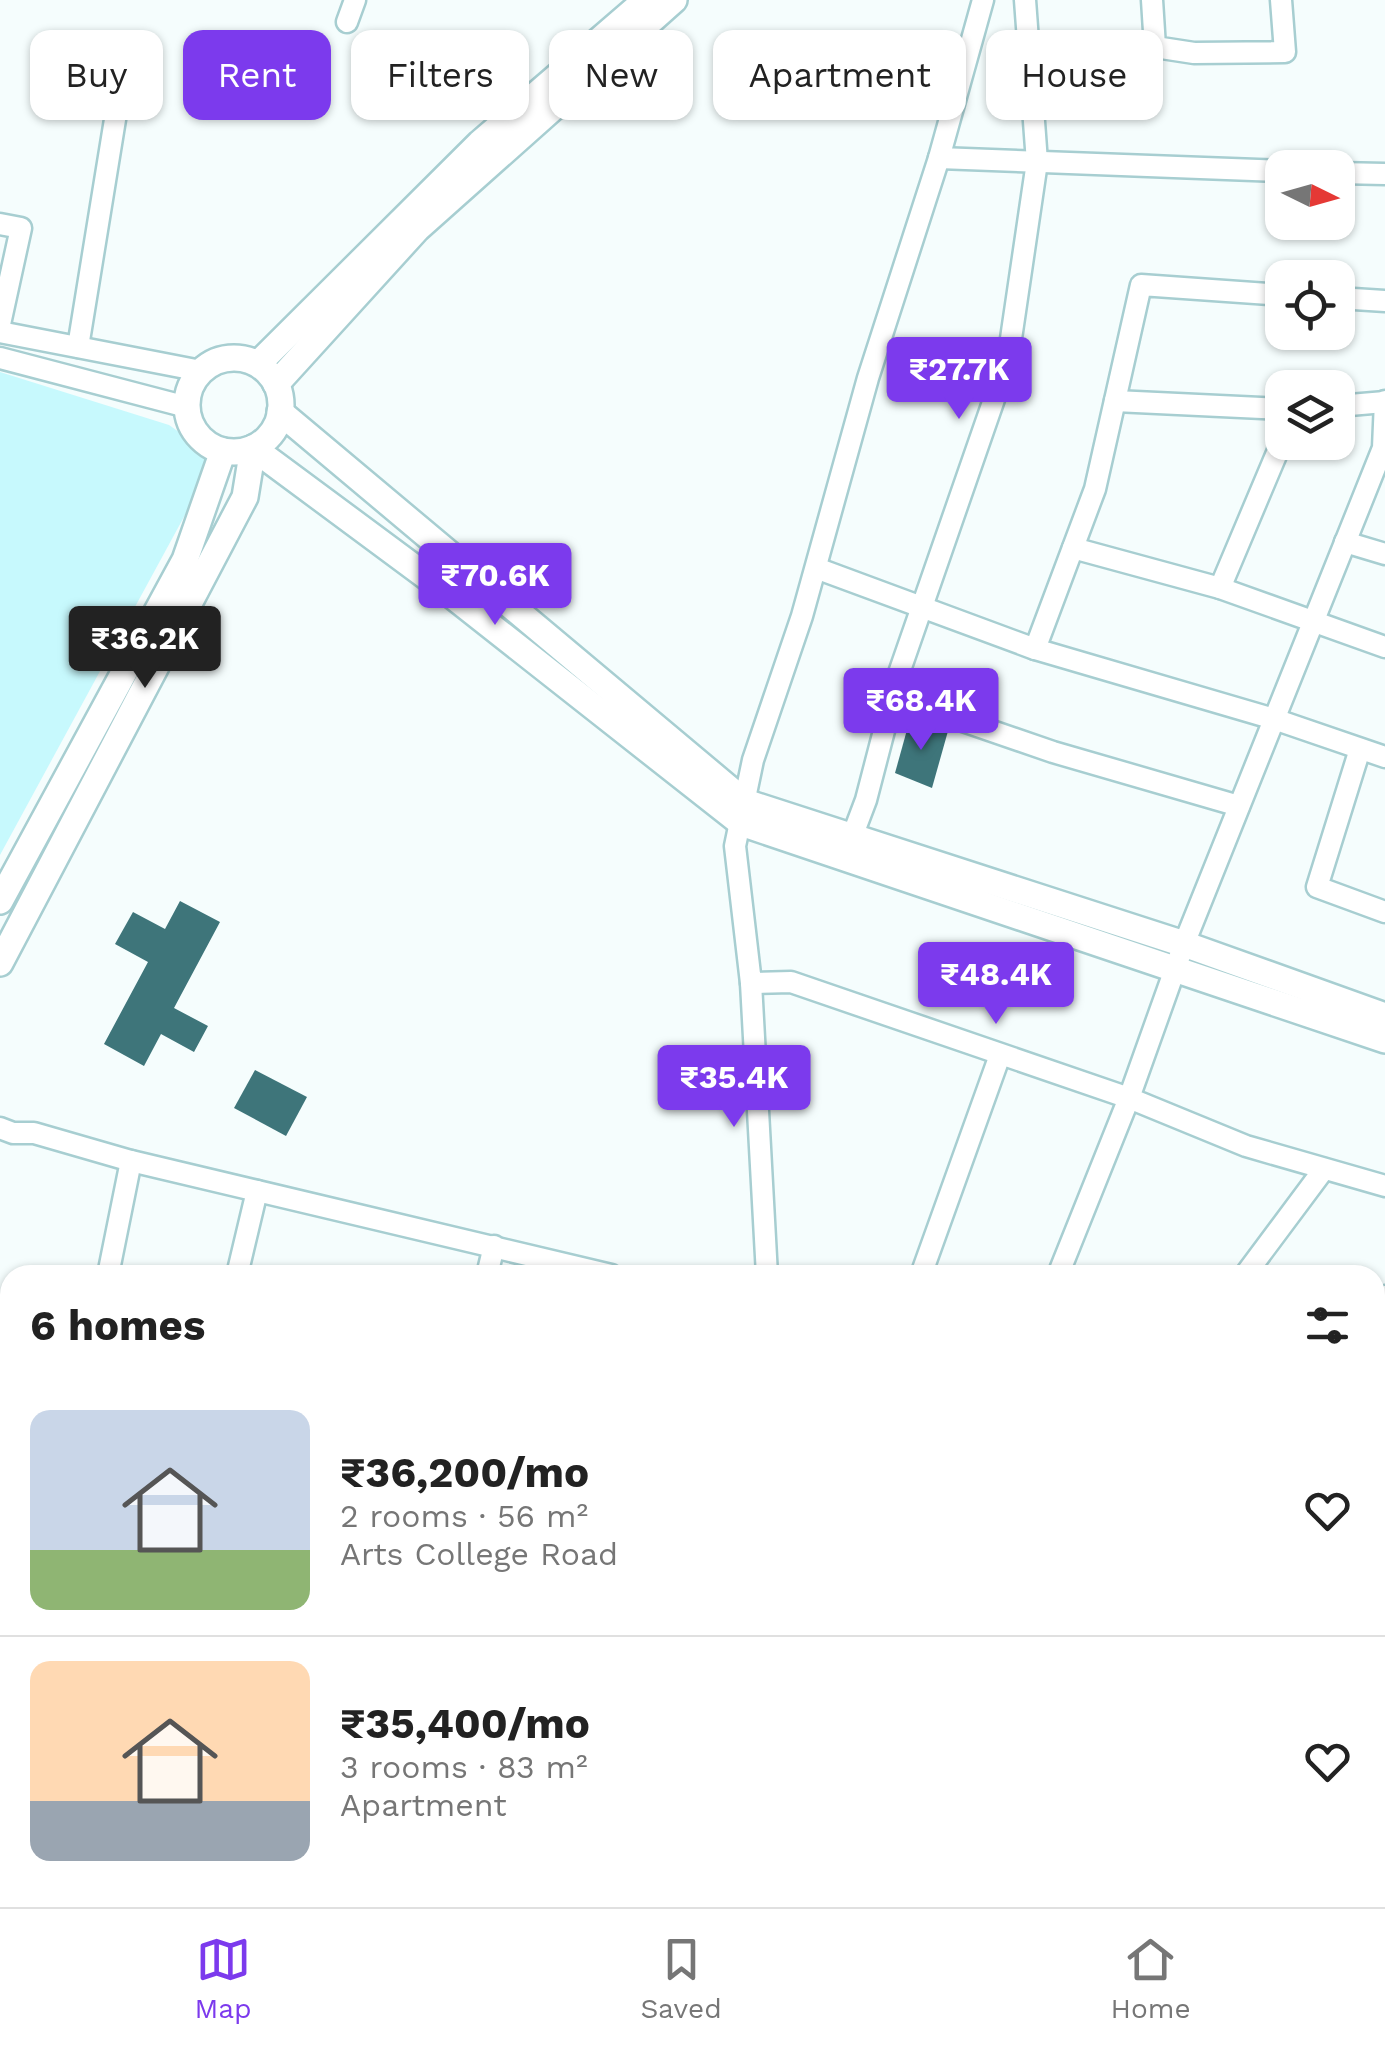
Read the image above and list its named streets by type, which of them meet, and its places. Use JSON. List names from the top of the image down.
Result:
{
  "north": "right",
  "page": {
    "chip": [
      "Buy",
      "Rent",
      "Filters",
      "New",
      "Apartment",
      "House"
    ],
    "price": [
      "₹27.7K",
      "₹70.6K",
      "₹36.2K",
      "₹68.4K",
      "₹48.4K",
      "₹35.4K"
    ],
    "heading": "6 homes",
    "list": [
      {
        "name": "₹36,200/mo",
        "note": "2 rooms · 56 m² · Arts College Road"
      },
      {
        "name": "₹35,400/mo",
        "note": "3 rooms · 83 m² · Apartment"
      }
    ],
    "tabs": ["Map", "Saved", "Home"]
  }
}
